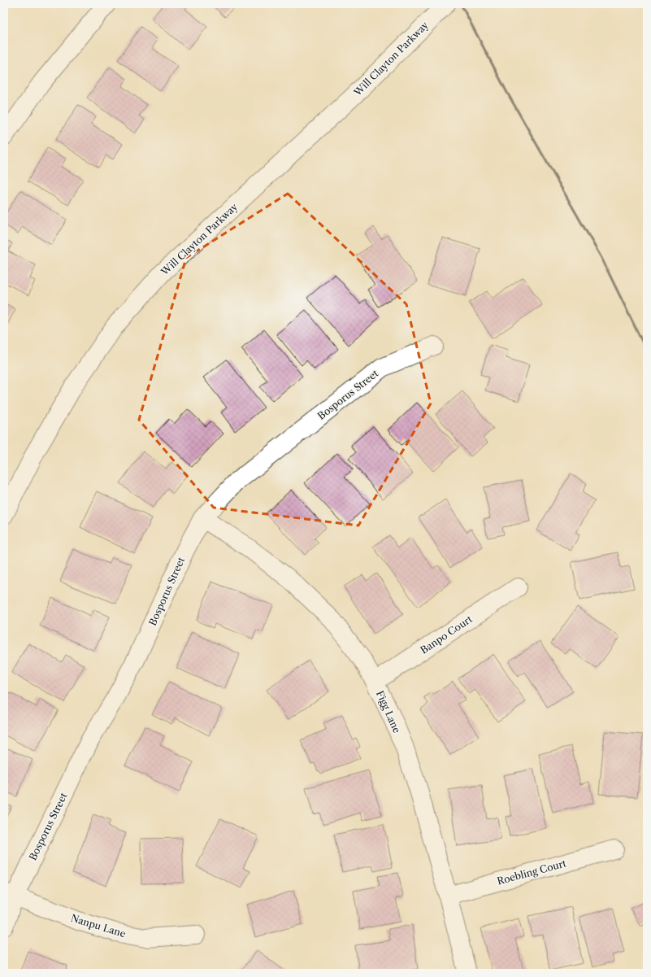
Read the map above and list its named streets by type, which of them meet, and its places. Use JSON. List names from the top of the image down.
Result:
{
  "streets": {
    "street": [
      "Will Clayton Parkway",
      "Bosporus Street",
      "Banpo Court",
      "Figg Lane",
      "Roebling Court",
      "Nanpu Lane"
    ]
  },
  "crossings": [
    ["Bosporus Street", "Figg Lane"],
    ["Bosporus Street", "Nanpu Lane"],
    ["Banpo Court", "Figg Lane"],
    ["Figg Lane", "Roebling Court"]
  ]
}
